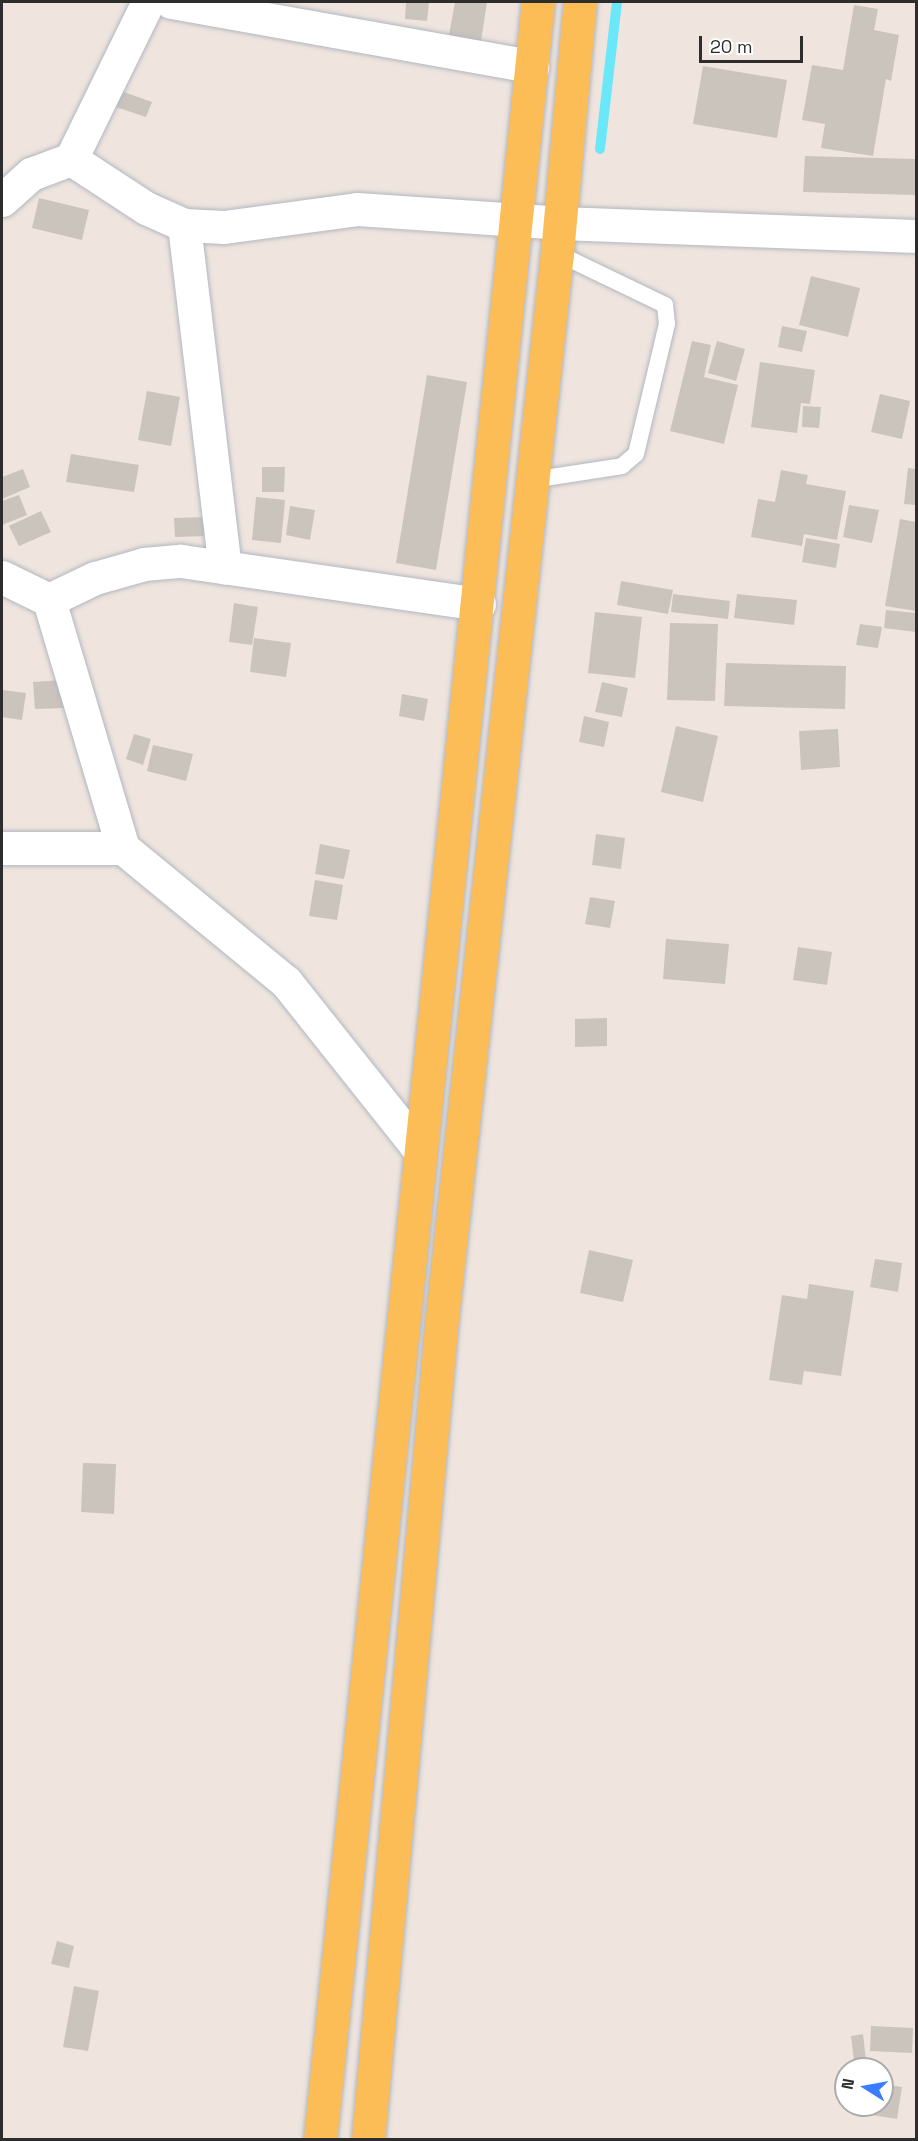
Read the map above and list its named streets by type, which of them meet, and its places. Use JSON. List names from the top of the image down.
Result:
{
  "scale_bar": "20 m",
  "north": "left"
}
